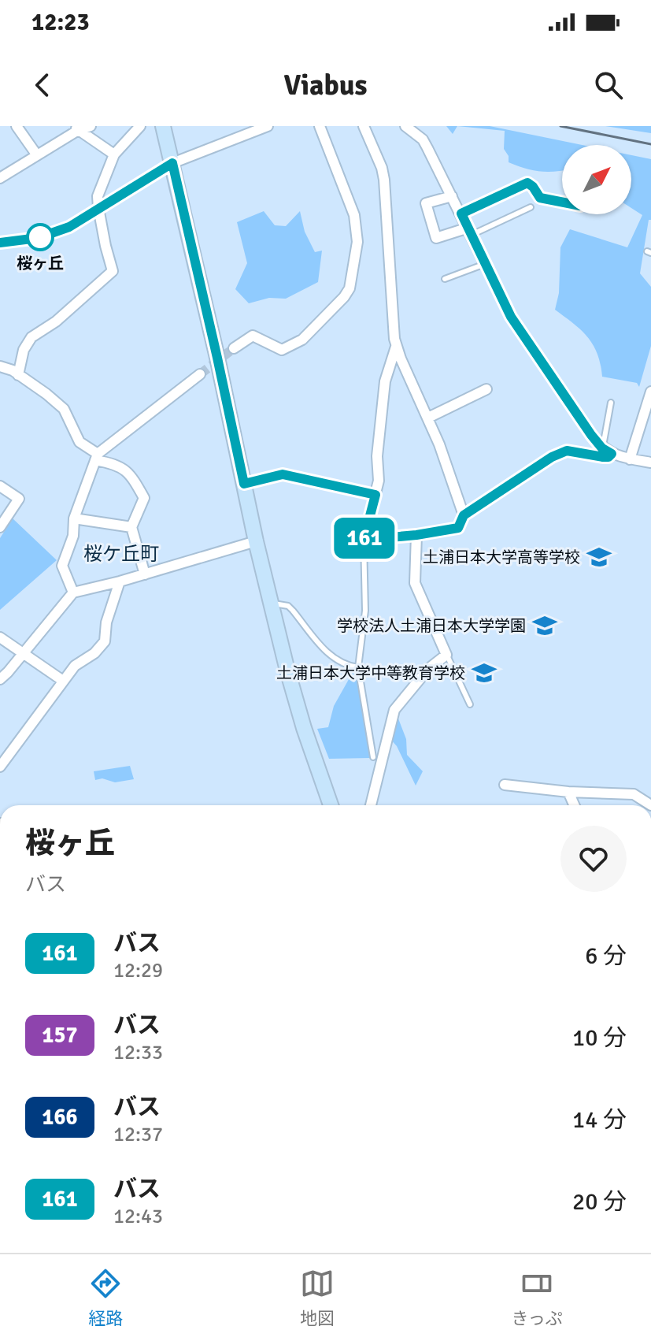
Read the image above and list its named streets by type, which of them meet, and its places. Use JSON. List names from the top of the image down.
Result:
{
  "districts": ["桜ケ丘町"],
  "places": {
    "other": ["桜ヶ丘"],
    "school or university": ["土浦日本大学高等学校", "学校法人土浦日本大学学園", "土浦日本大学中等教育学校"]
  },
  "lines": ["bus line 161"],
  "north": "top right",
  "page": {
    "status": "12:23",
    "header": "Viabus",
    "on_map": "161",
    "heading": ["桜ヶ丘", "バス"],
    "list": [
      {
        "mark": "161",
        "name": "バス",
        "note": "12:29",
        "value": "6 分"
      },
      {
        "mark": "157",
        "name": "バス",
        "note": "12:33",
        "value": "10 分"
      },
      {
        "mark": "166",
        "name": "バス",
        "note": "12:37",
        "value": "14 分"
      },
      {
        "mark": "161",
        "name": "バス",
        "note": "12:43",
        "value": "20 分"
      }
    ],
    "tabs": ["経路", "地図", "きっぷ"]
  }
}
